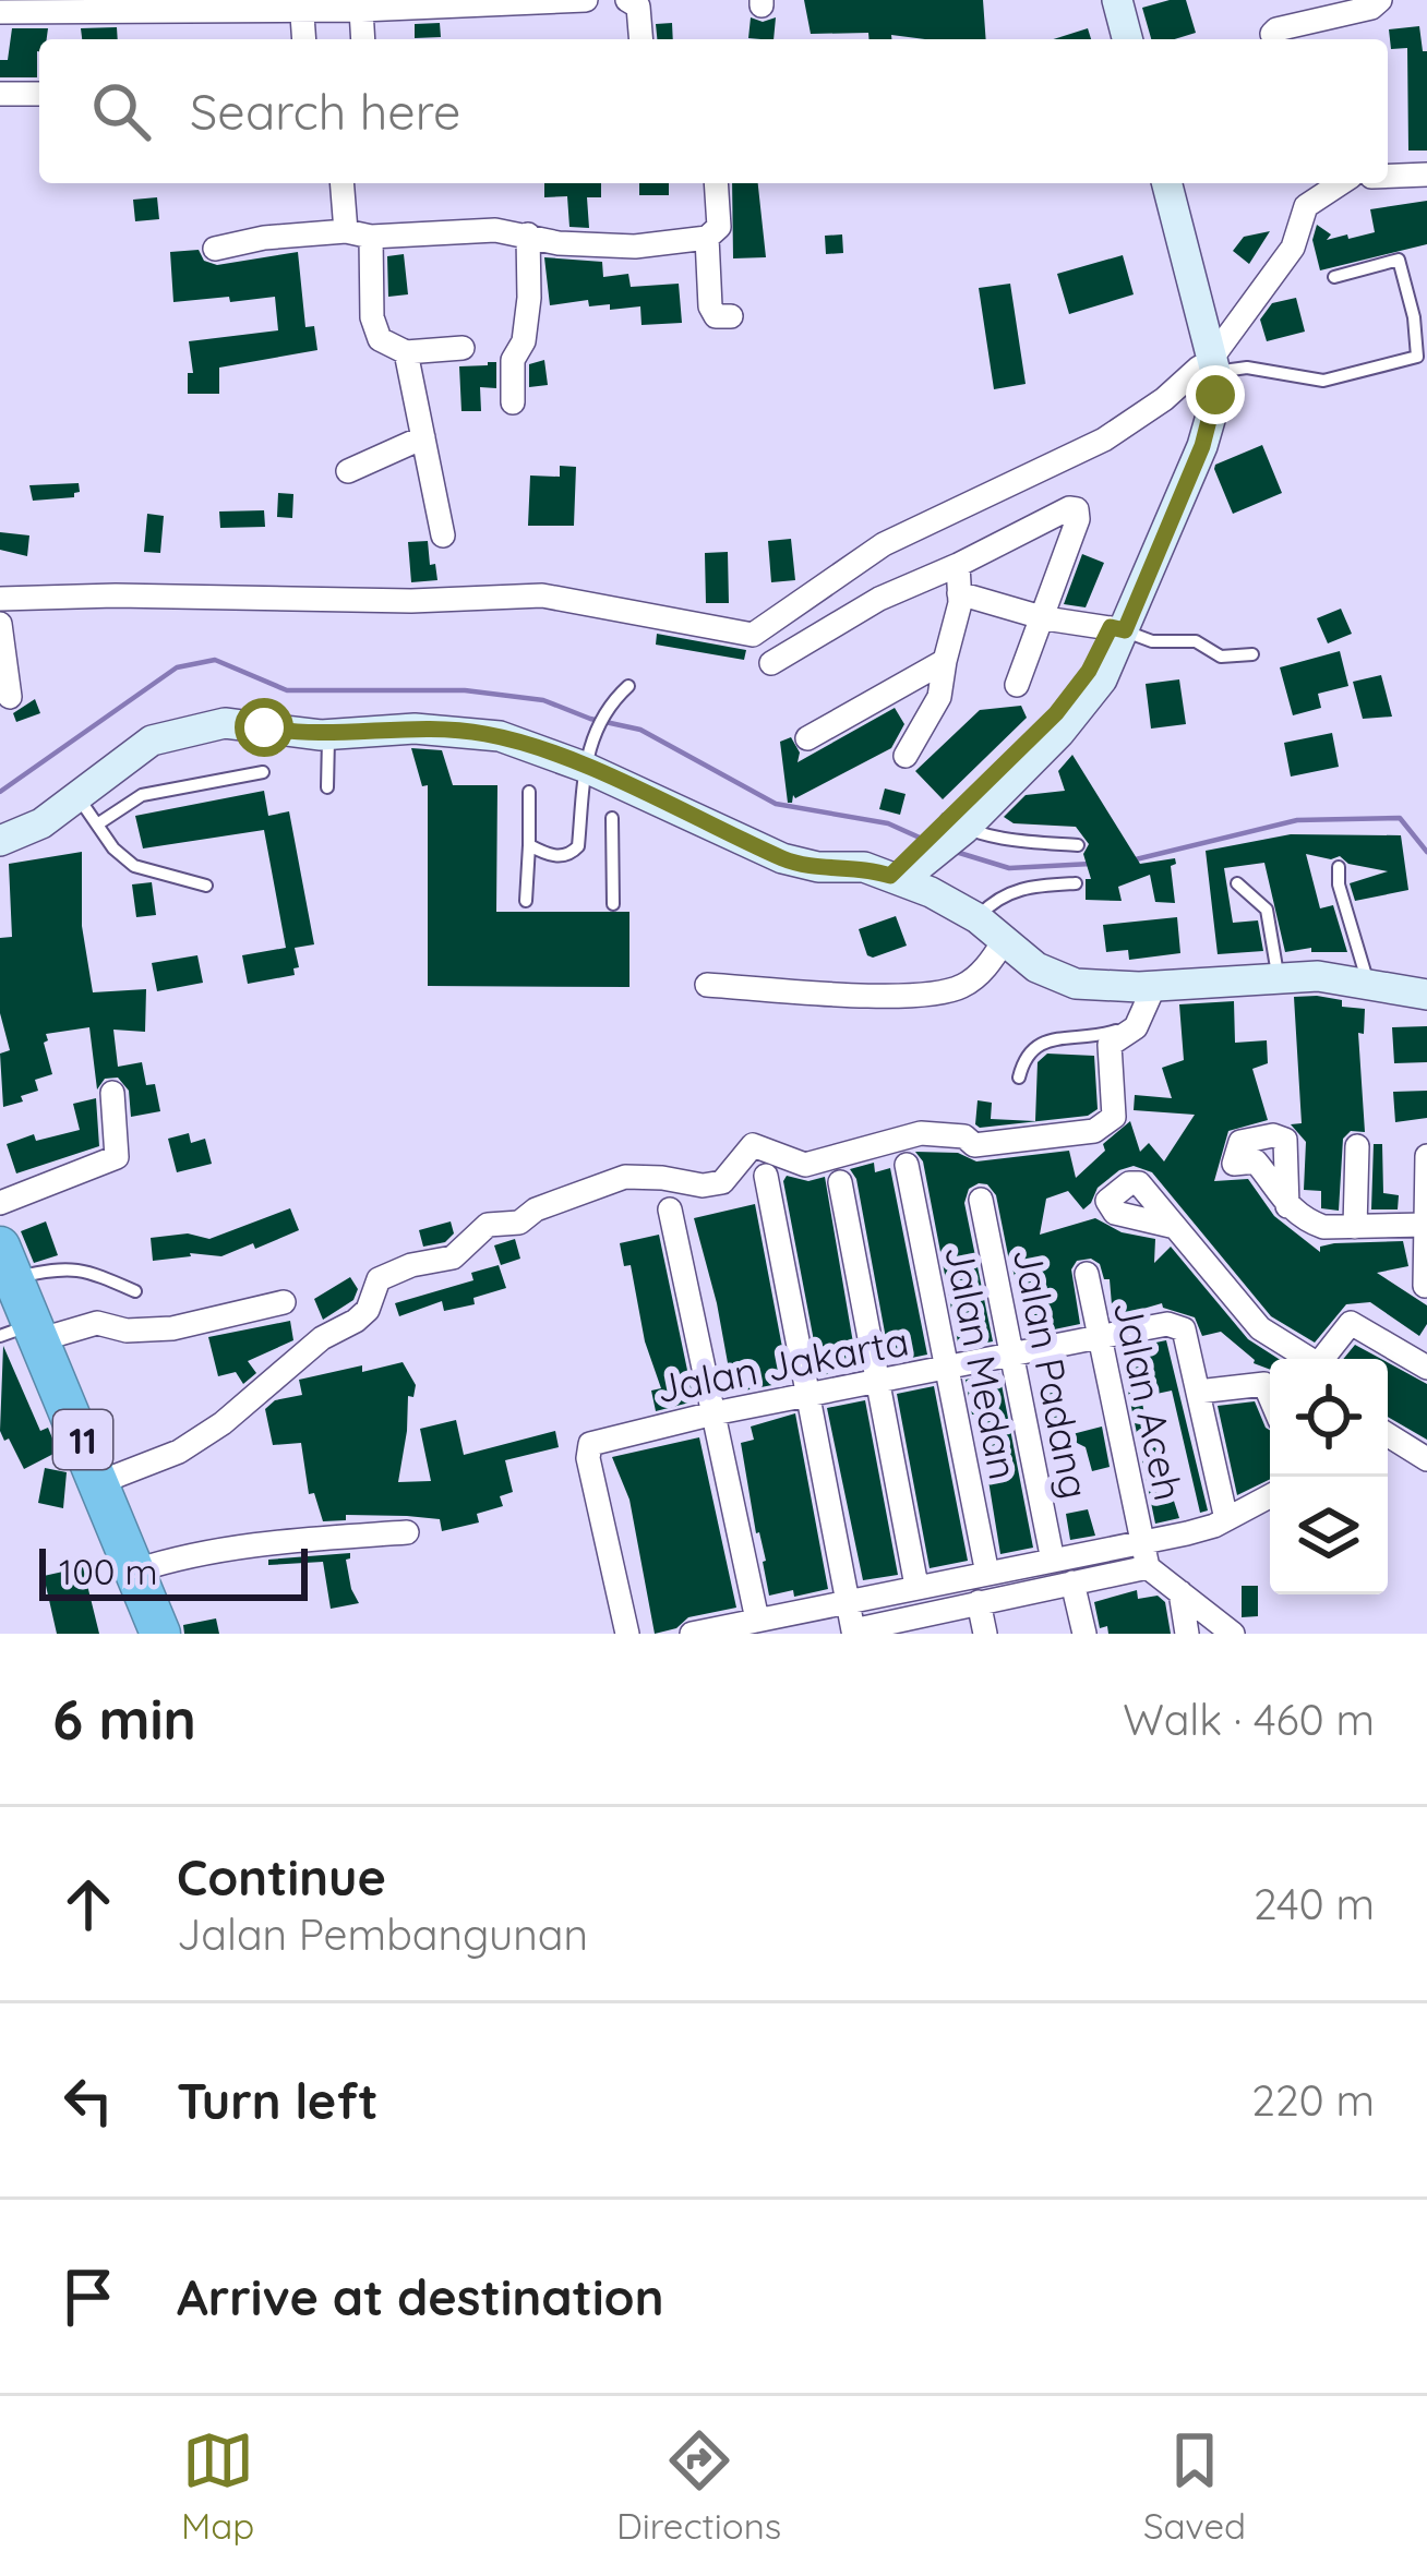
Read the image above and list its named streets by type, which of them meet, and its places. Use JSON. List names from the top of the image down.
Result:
{
  "streets": {
    "highway": ["11"],
    "street": [
      "Jalan Medan",
      "Jalan Jakarta",
      "Jalan Padang",
      "Jalan Aceh"
    ]
  },
  "crossings": [
    ["Jalan Medan", "Jalan Jakarta"],
    ["Jalan Jakarta", "Jalan Padang"],
    ["Jalan Jakarta", "Jalan Aceh"]
  ],
  "scale_bar": "100 m",
  "page": {
    "search": "Search here",
    "scale": "100 m",
    "heading": ["6 min", "Walk · 460 m"],
    "list": [
      ["Continue", "Jalan Pembangunan", "240 m"],
      ["Turn left", "220 m"],
      "Arrive at destination"
    ],
    "nav": ["Map", "Directions", "Saved"]
  }
}
